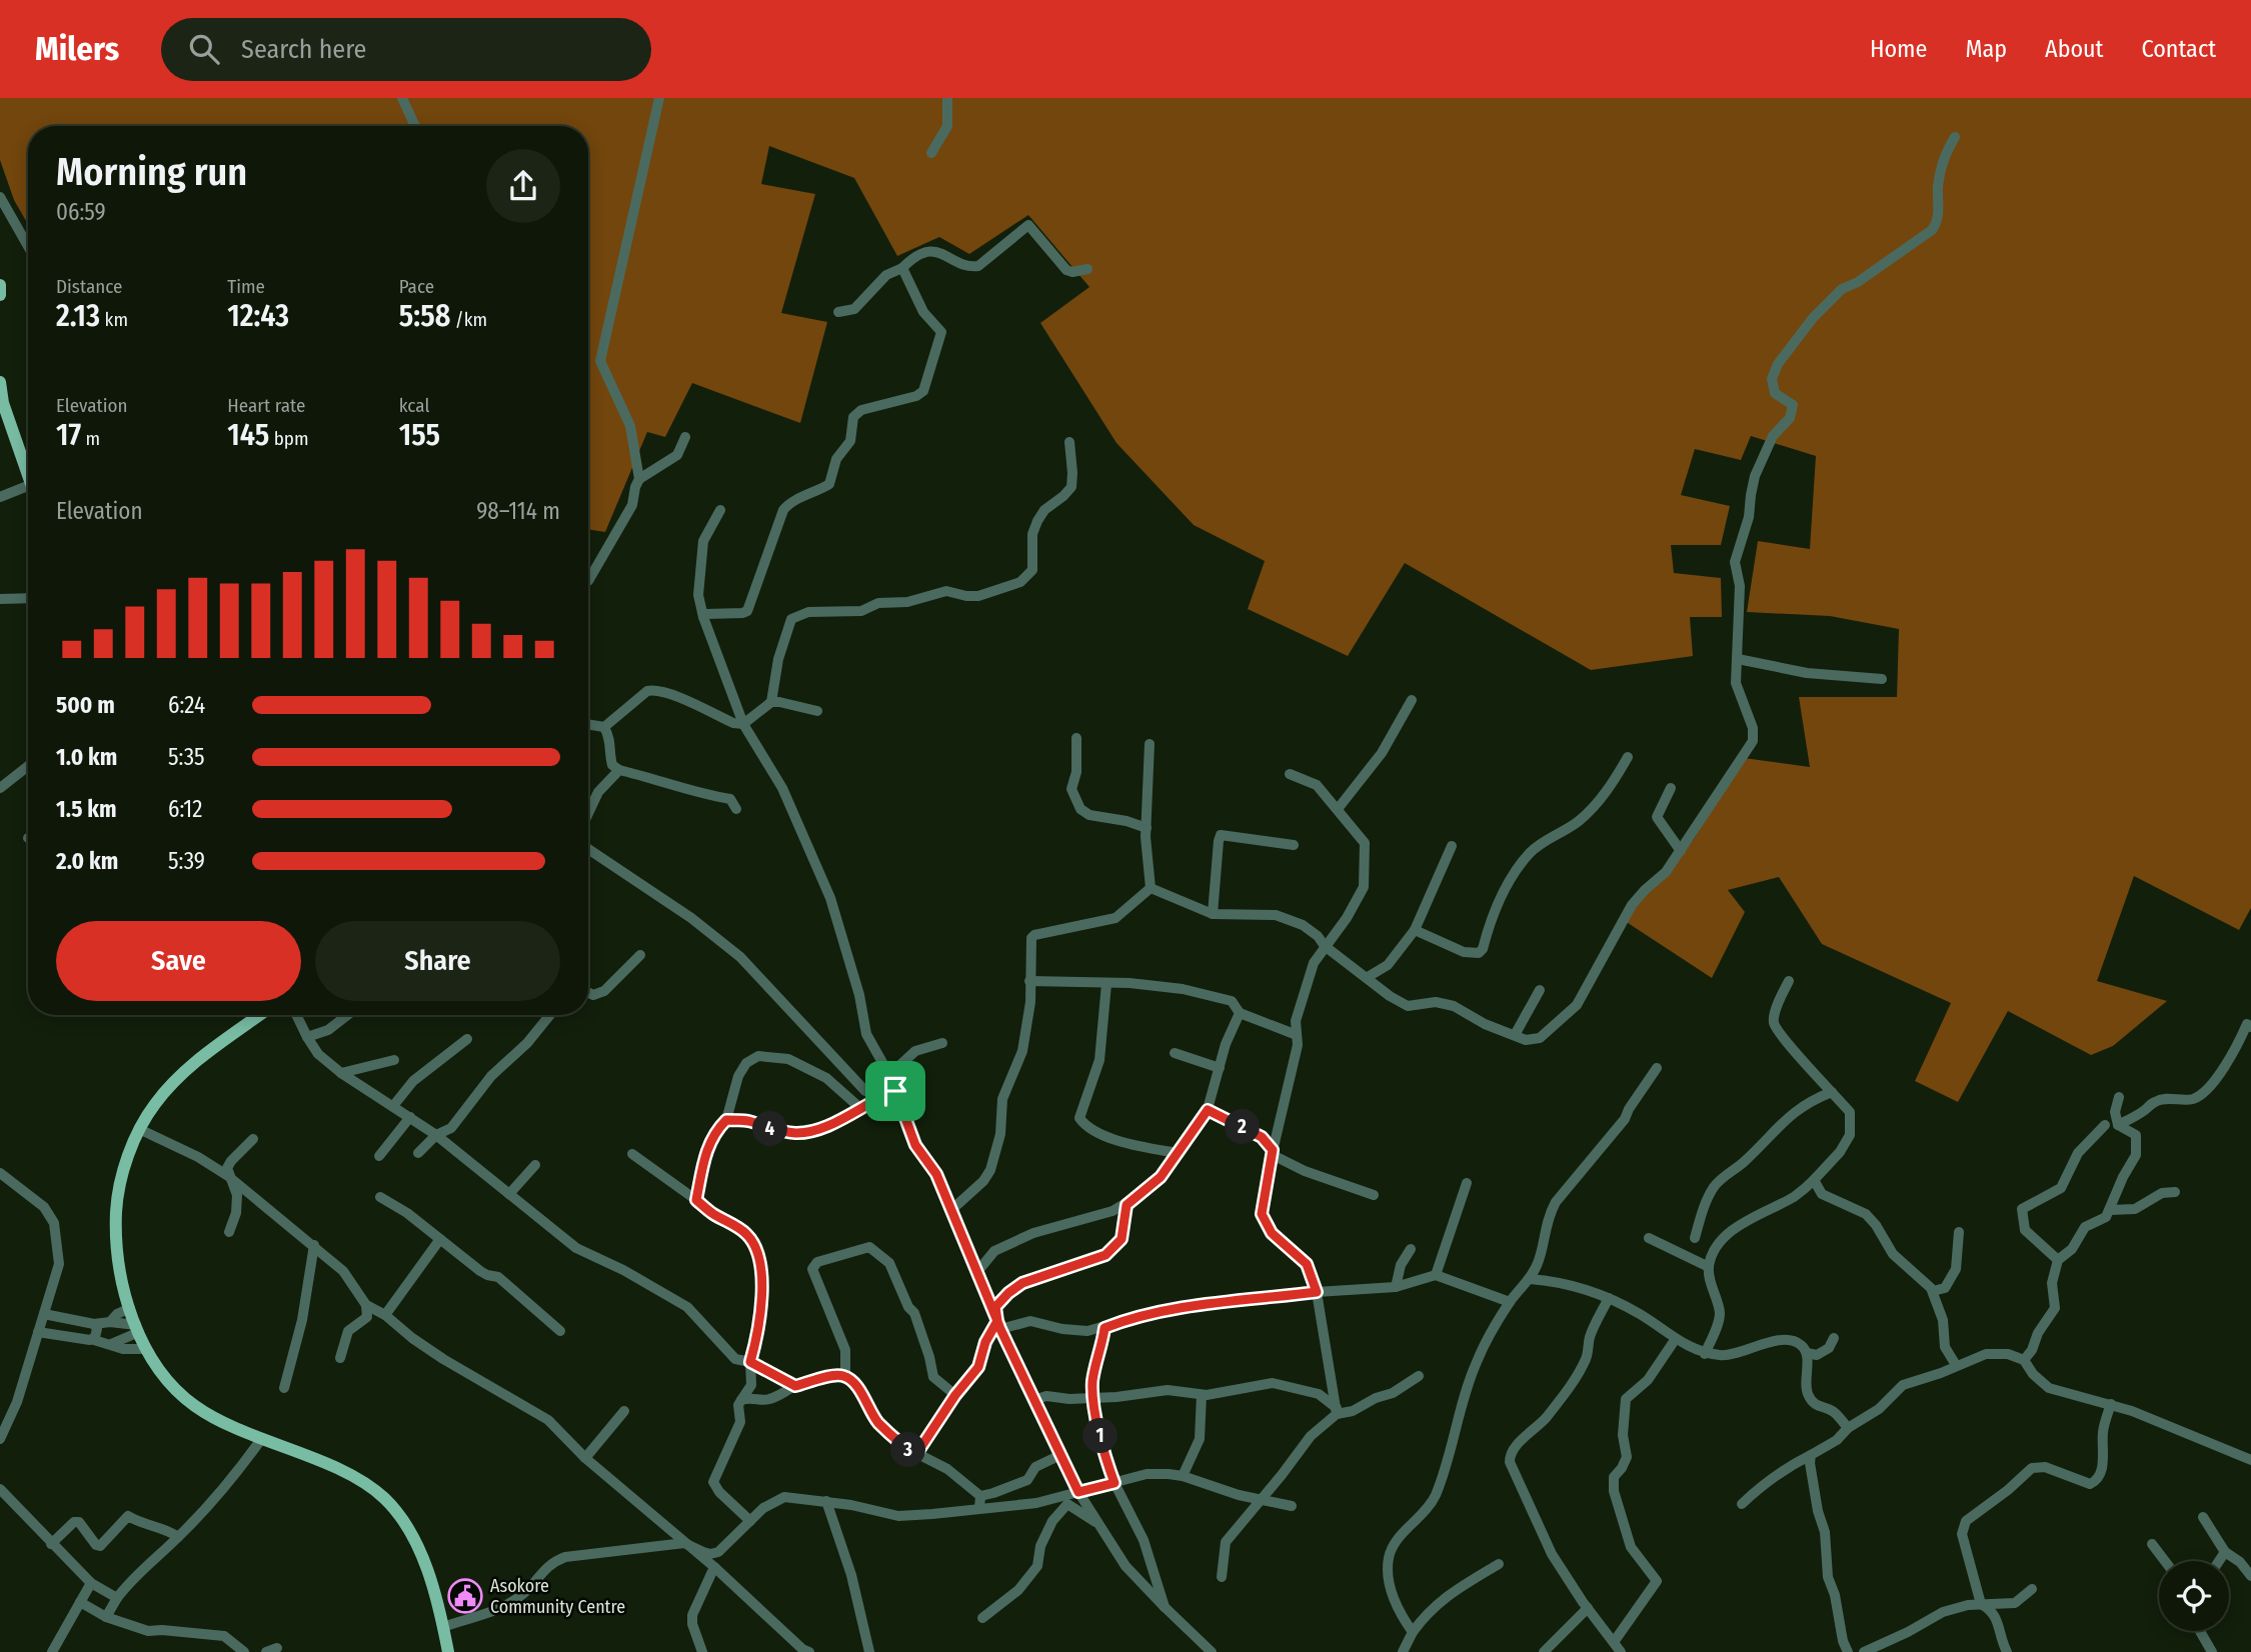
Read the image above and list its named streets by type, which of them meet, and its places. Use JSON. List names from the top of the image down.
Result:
{
  "places": {
    "public building": ["Asokore Community Centre"]
  },
  "page": {
    "header": "Milers",
    "search": "Search here",
    "nav": [
      "Home",
      "Map",
      "About",
      "Contact"
    ],
    "heading": ["Morning run", "06:59"],
    "stats": [
      ["Distance", "2.13 km"],
      ["Time", "12:43"],
      ["Pace", "5:58 /km"],
      ["Elevation", "17 m"],
      ["Heart rate", "145 bpm"],
      ["kcal", "155"]
    ],
    "chart": ["Elevation", "98–114 m"],
    "list": [
      {
        "name": "500 m",
        "note": "6:24"
      },
      {
        "name": "1.0 km",
        "note": "5:35"
      },
      {
        "name": "1.5 km",
        "note": "6:12"
      },
      {
        "name": "2.0 km",
        "note": "5:39"
      }
    ],
    "buttons": ["Save", "Share"],
    "pins": [
      "2",
      "4",
      "1",
      "3"
    ]
  }
}
